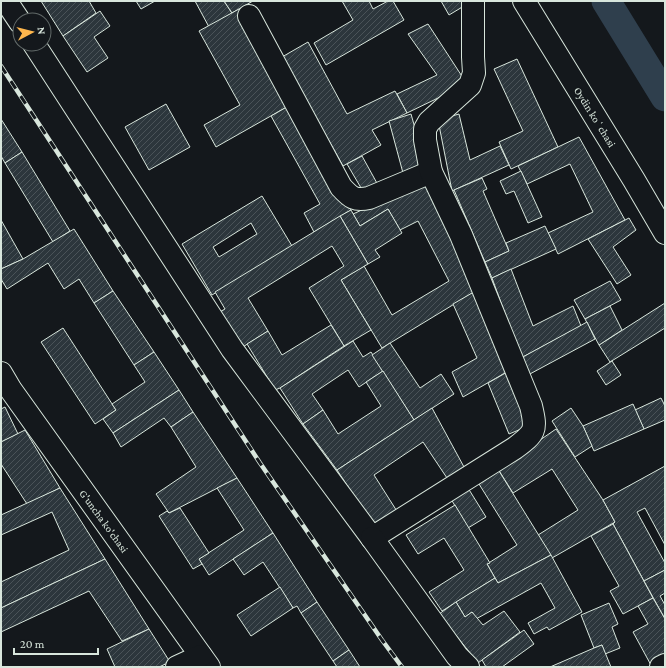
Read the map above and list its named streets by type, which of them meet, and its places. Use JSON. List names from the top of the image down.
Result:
{
  "streets": {
    "street": ["Oydin koʻchasi", "G'uncha ko'chasi"]
  },
  "scale_bar": "20 m",
  "north": "right"
}
